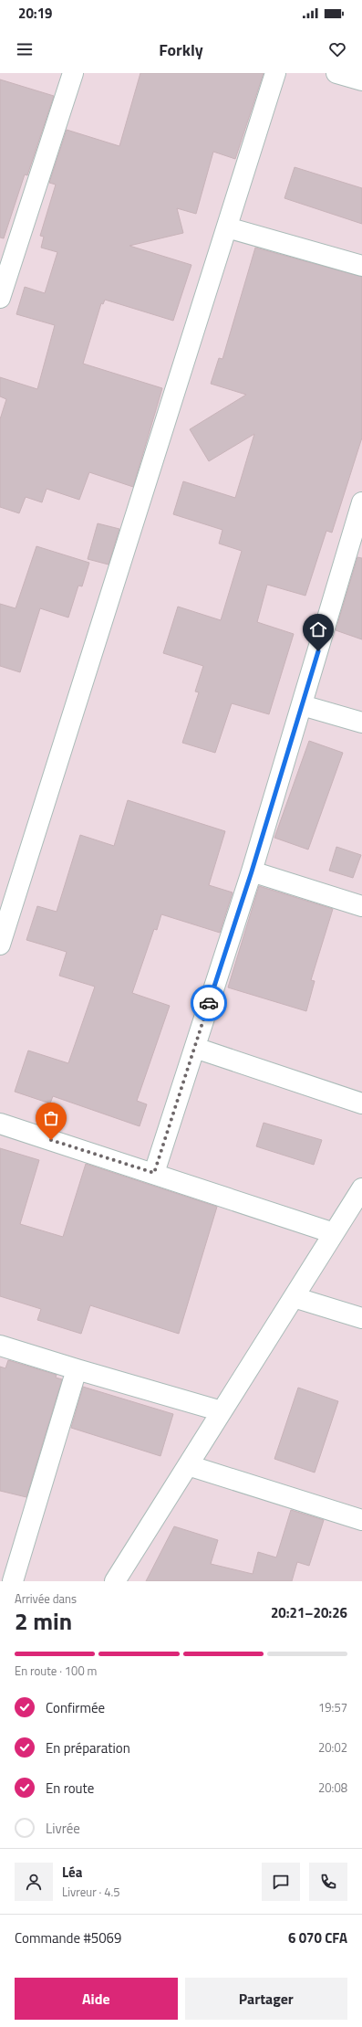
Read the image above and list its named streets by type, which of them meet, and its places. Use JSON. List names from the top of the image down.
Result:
{
  "page": {
    "status": "20:19",
    "header": "Forkly",
    "heading": ["2 min", "Arrivée dans", "20:21–20:26"],
    "panel": [
      "Léa",
      "Livreur · 4.5",
      "Commande #5069",
      "6 070 CFA"
    ],
    "bar": "En route · 100 m",
    "list": [
      ["Confirmée", "19:57"],
      ["En préparation", "20:02"],
      ["En route", "20:08"],
      "Livrée"
    ],
    "buttons": ["Aide", "Partager"]
  }
}
